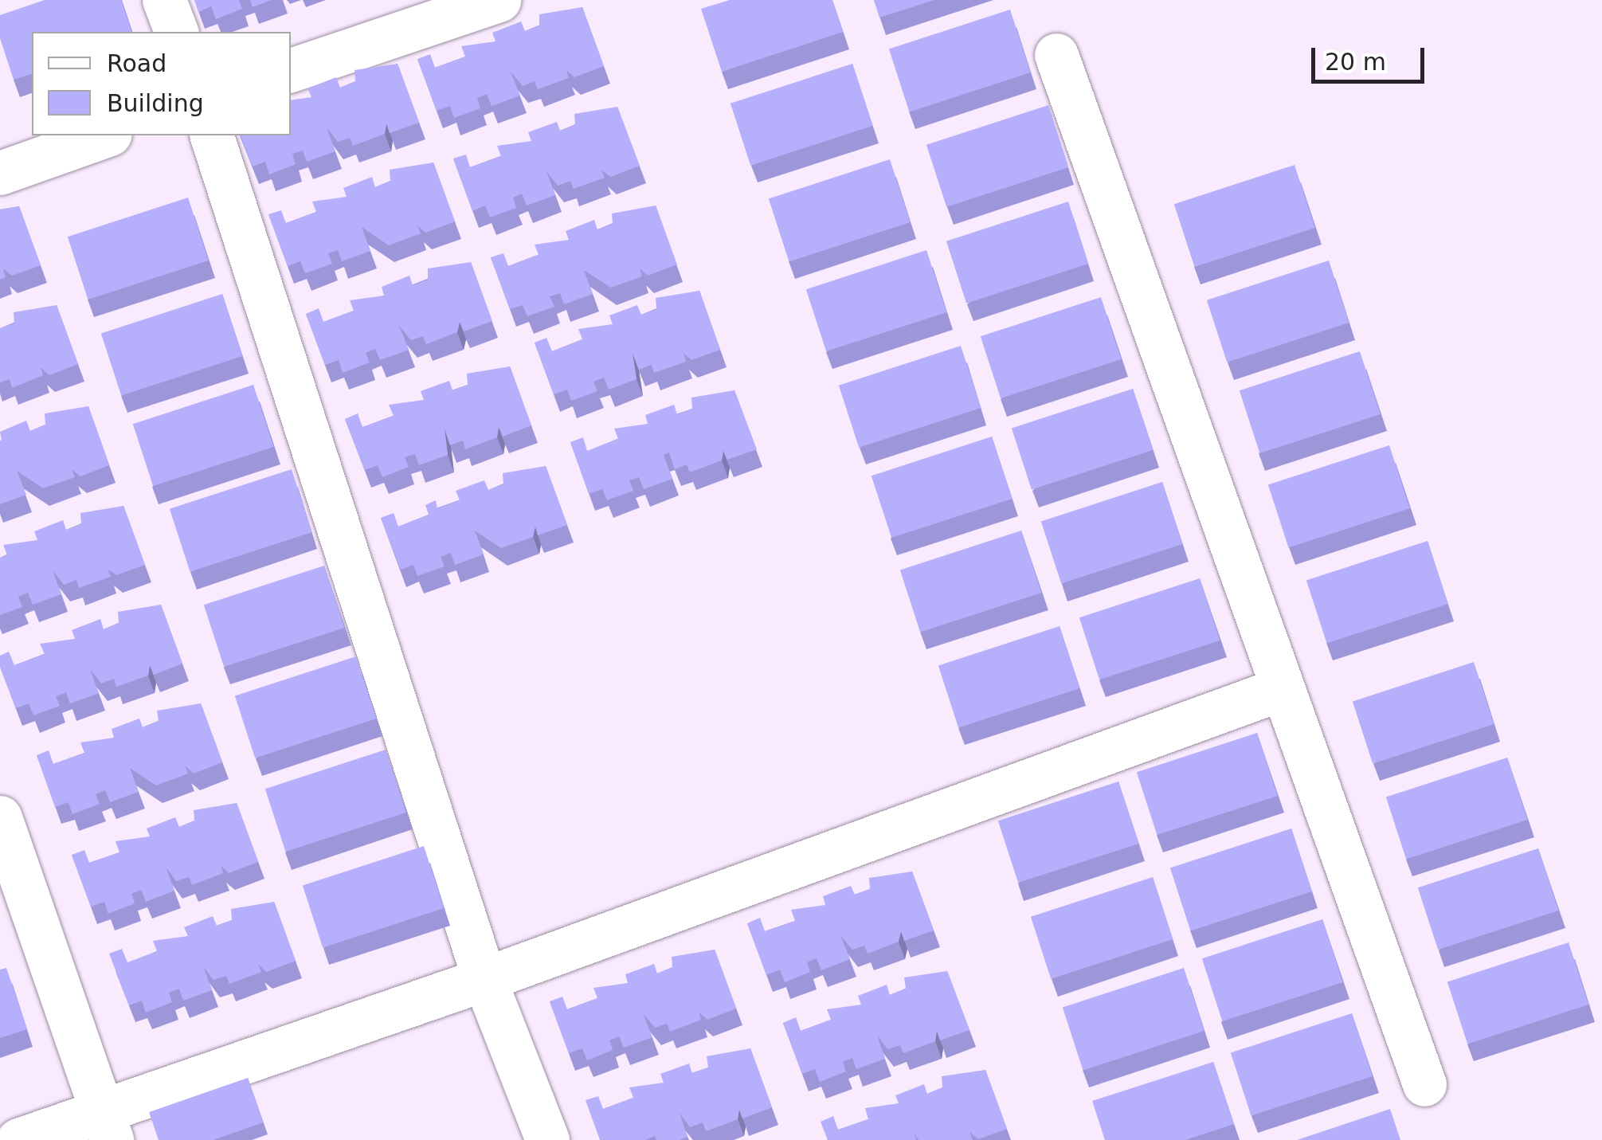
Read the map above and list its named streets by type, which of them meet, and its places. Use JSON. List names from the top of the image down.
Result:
{
  "legend": ["Road", "Building"],
  "scale_bar": "20 m"
}
